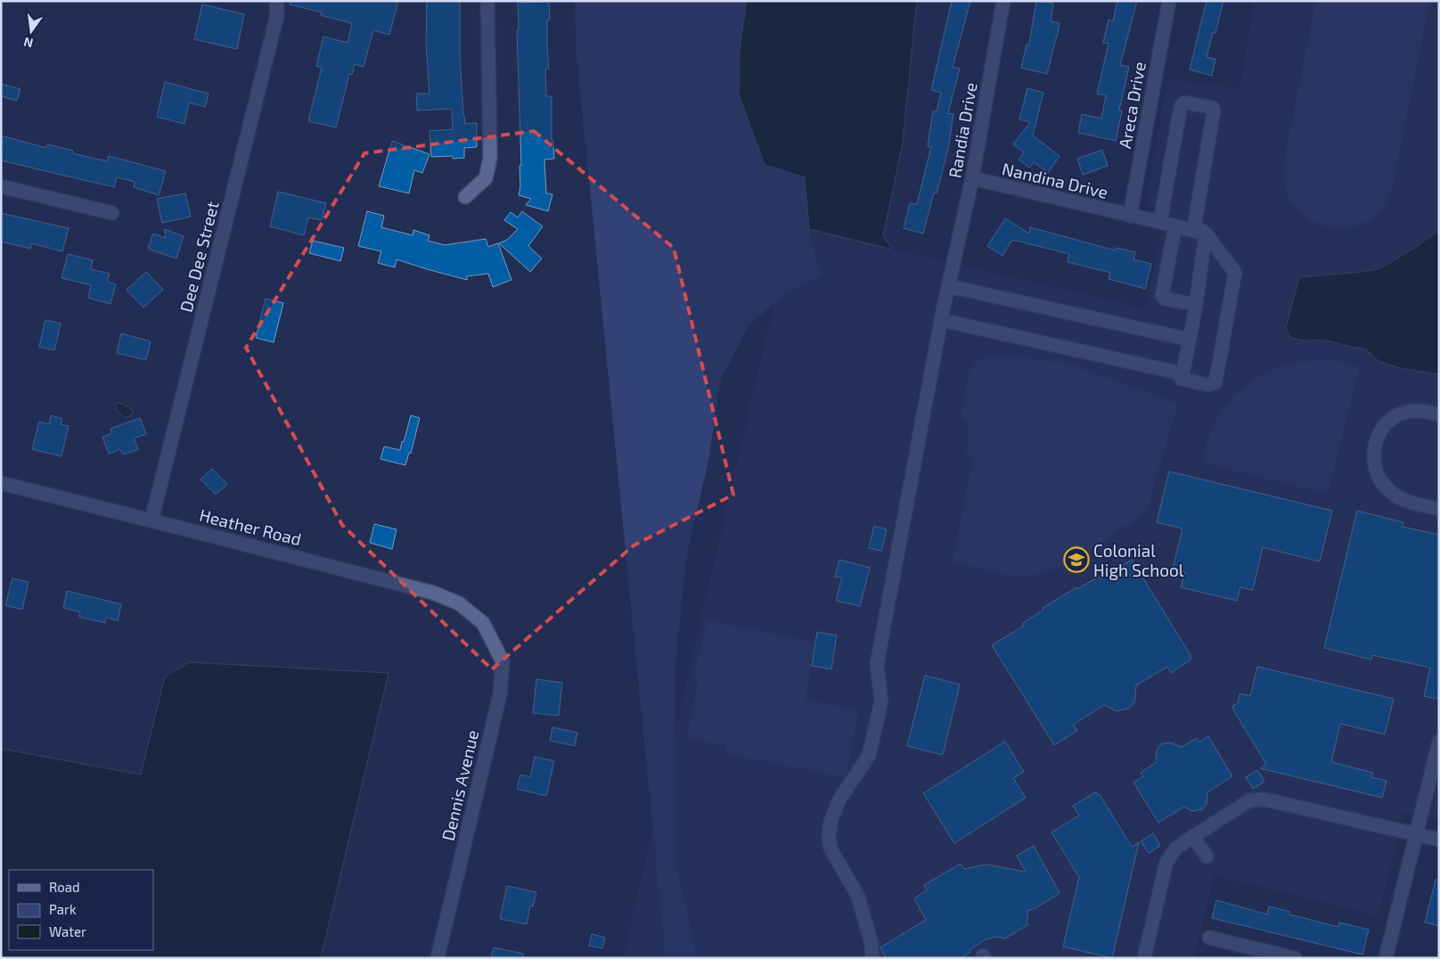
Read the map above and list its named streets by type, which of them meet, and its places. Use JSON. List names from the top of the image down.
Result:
{
  "streets": {
    "street": [
      "Areca Drive",
      "Randia Drive",
      "Nandina Drive",
      "Dee Dee Street",
      "Heather Road",
      "Dennis Avenue"
    ]
  },
  "crossings": [
    ["Areca Drive", "Nandina Drive"],
    ["Randia Drive", "Nandina Drive"],
    ["Dee Dee Street", "Heather Road"],
    ["Heather Road", "Dennis Avenue"]
  ],
  "places": {
    "school or university": ["Colonial High School"]
  },
  "legend": ["Road", "Park", "Water"],
  "north": "bottom"
}
